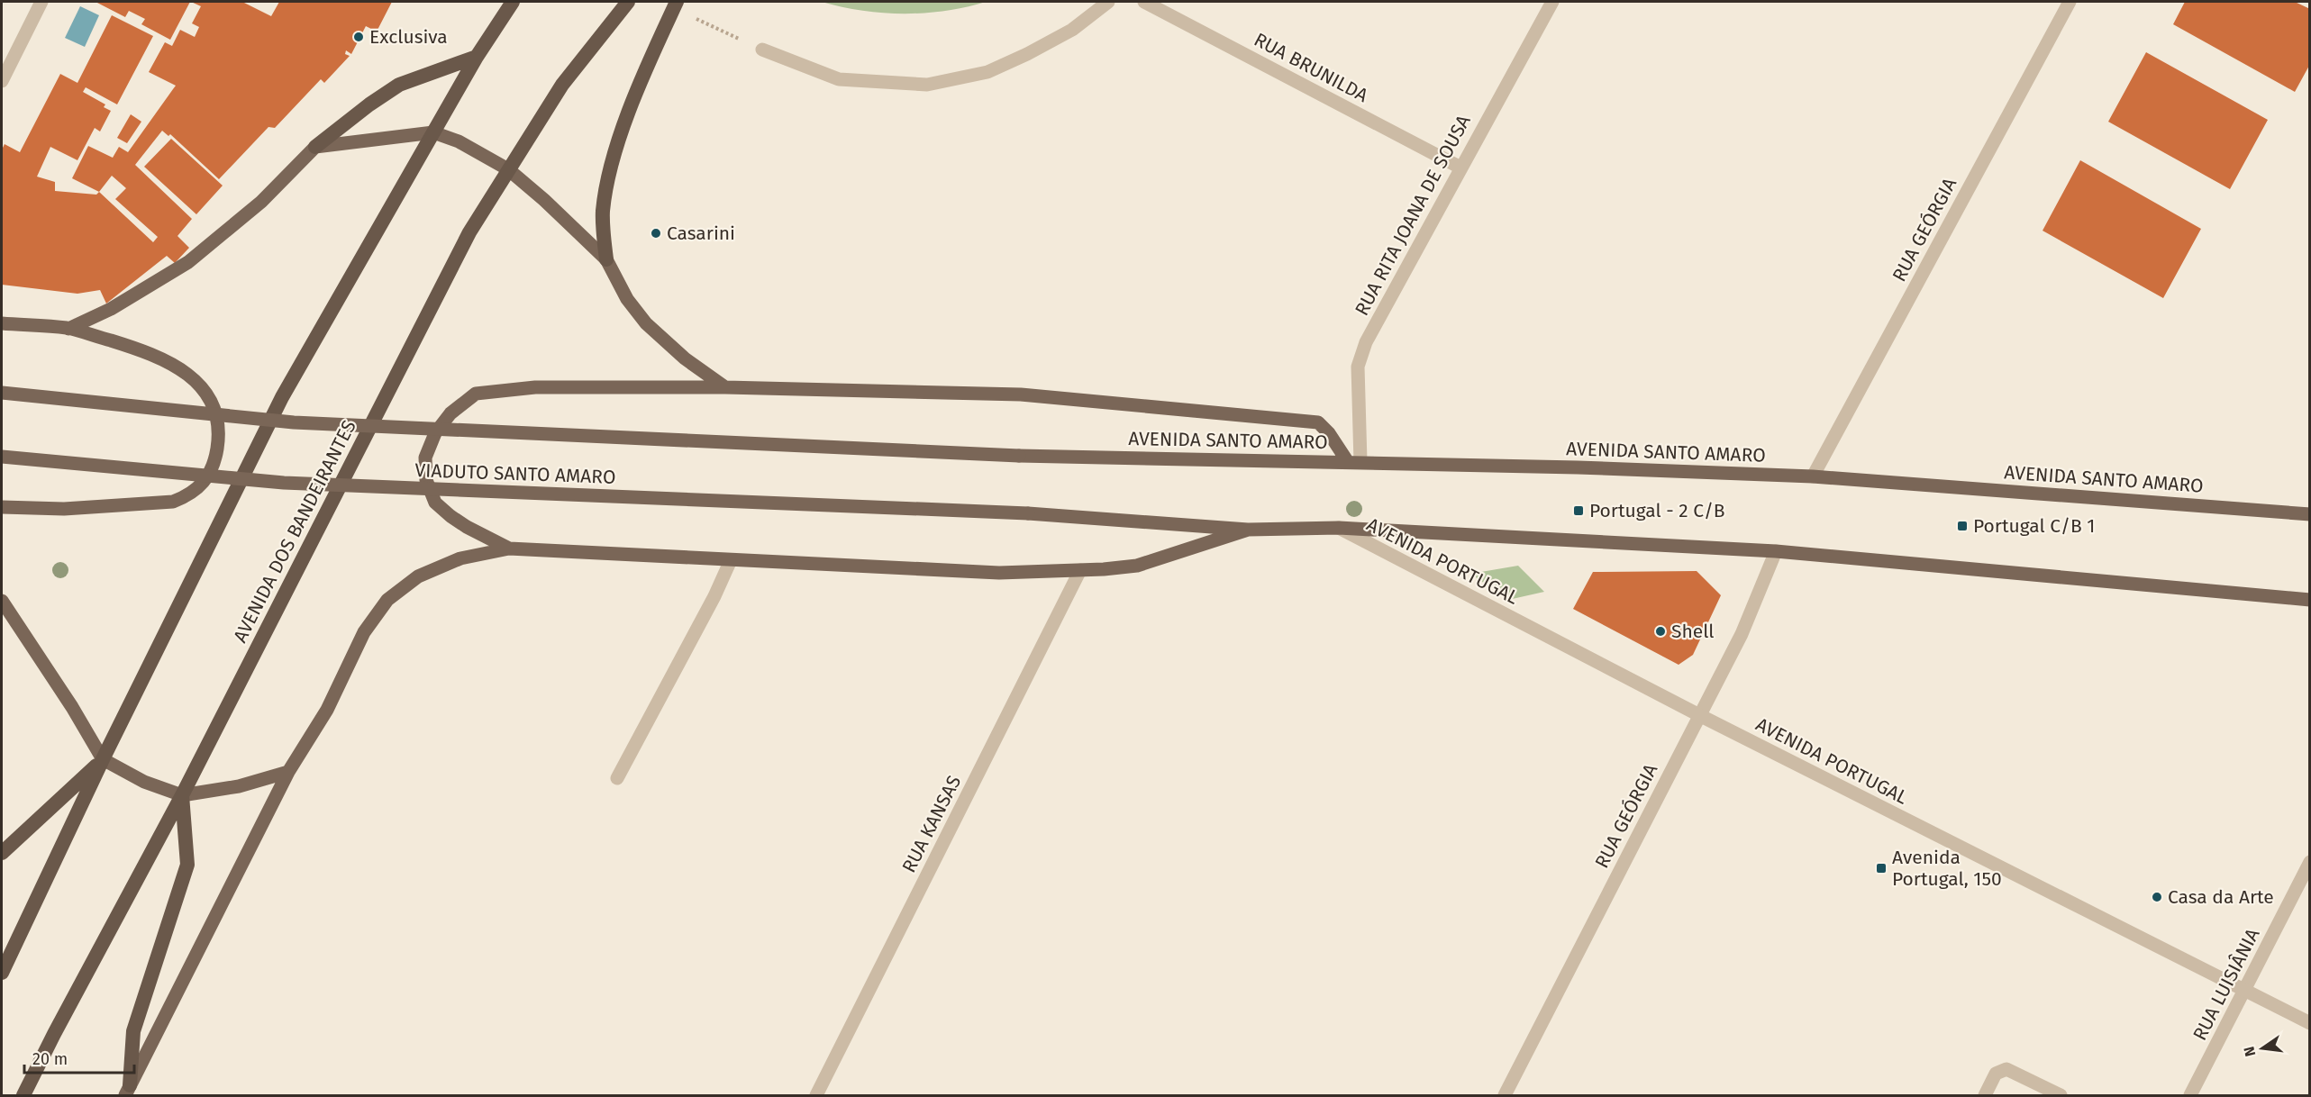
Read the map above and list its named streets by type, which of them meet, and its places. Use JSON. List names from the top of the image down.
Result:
{
  "streets": {
    "highway": ["AVENIDA DOS BANDEIRANTES"],
    "main road": ["AVENIDA SANTO AMARO", "VIADUTO SANTO AMARO"],
    "street": [
      "RUA BRUNILDA",
      "RUA RITA JOANA DE SOUSA",
      "RUA GEÓRGIA",
      "AVENIDA PORTUGAL",
      "RUA KANSAS",
      "RUA LUISIÂNIA"
    ]
  },
  "crossings": [
    ["RUA BRUNILDA", "RUA RITA JOANA DE SOUSA"],
    ["RUA RITA JOANA DE SOUSA", "AVENIDA SANTO AMARO"],
    ["RUA GEÓRGIA", "AVENIDA SANTO AMARO"],
    ["RUA GEÓRGIA", "AVENIDA PORTUGAL"],
    ["AVENIDA PORTUGAL", "RUA LUISIÂNIA"]
  ],
  "places": {
    "other": [
      "Exclusiva",
      "Casarini",
      "Shell",
      "Casa da Arte"
    ],
    "transit": ["Portugal - 2 C/B", "Portugal C/B 1", "Avenida Portugal, 150"]
  },
  "scale_bar": "20 m",
  "north": "left"
}
